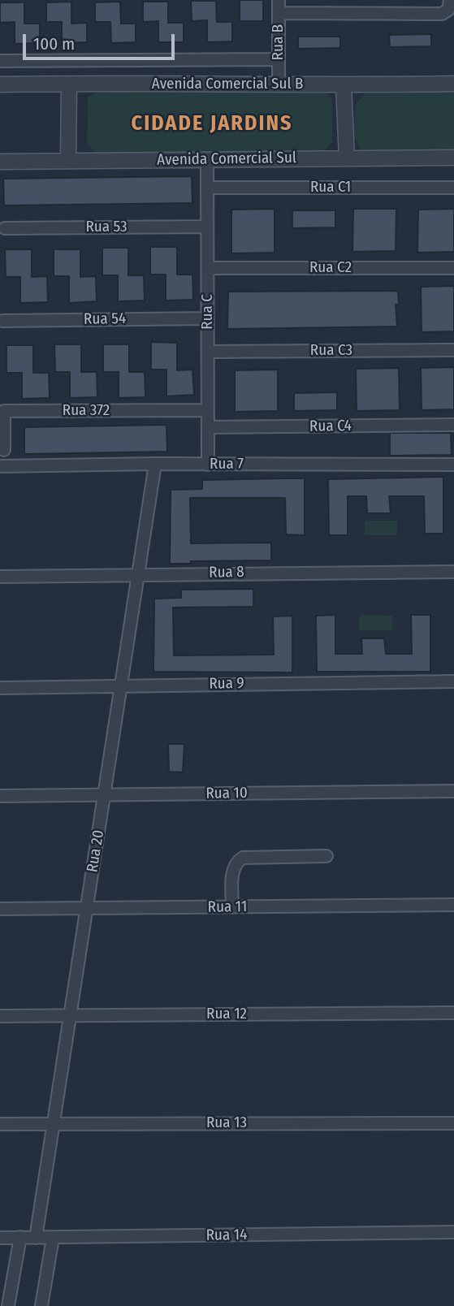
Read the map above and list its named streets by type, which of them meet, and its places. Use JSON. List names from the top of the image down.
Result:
{
  "streets": {
    "street": [
      "Rua B",
      "Avenida Comercial Sul B",
      "Avenida Comercial Sul",
      "Rua C1",
      "Rua 53",
      "Rua C2",
      "Rua C",
      "Rua 54",
      "Rua C3",
      "Rua 372",
      "Rua C4",
      "Rua 7",
      "Rua 8",
      "Rua 9",
      "Rua 10",
      "Rua 20",
      "Rua 11",
      "Rua 12",
      "Rua 13",
      "Rua 14"
    ]
  },
  "crossings": [
    ["Rua B", "Avenida Comercial Sul B"],
    ["Avenida Comercial Sul", "Rua C"],
    ["Rua C1", "Rua C"],
    ["Rua 53", "Rua C"],
    ["Rua C2", "Rua C"],
    ["Rua C", "Rua 54"],
    ["Rua C", "Rua C3"],
    ["Rua C", "Rua 372"],
    ["Rua C", "Rua C4"],
    ["Rua C", "Rua 7"],
    ["Rua 7", "Rua 20"],
    ["Rua 8", "Rua 20"],
    ["Rua 9", "Rua 20"],
    ["Rua 10", "Rua 20"],
    ["Rua 20", "Rua 11"],
    ["Rua 20", "Rua 12"],
    ["Rua 20", "Rua 13"],
    ["Rua 20", "Rua 14"]
  ],
  "districts": ["CIDADE JARDINS"],
  "scale_bar": "100 m"
}
